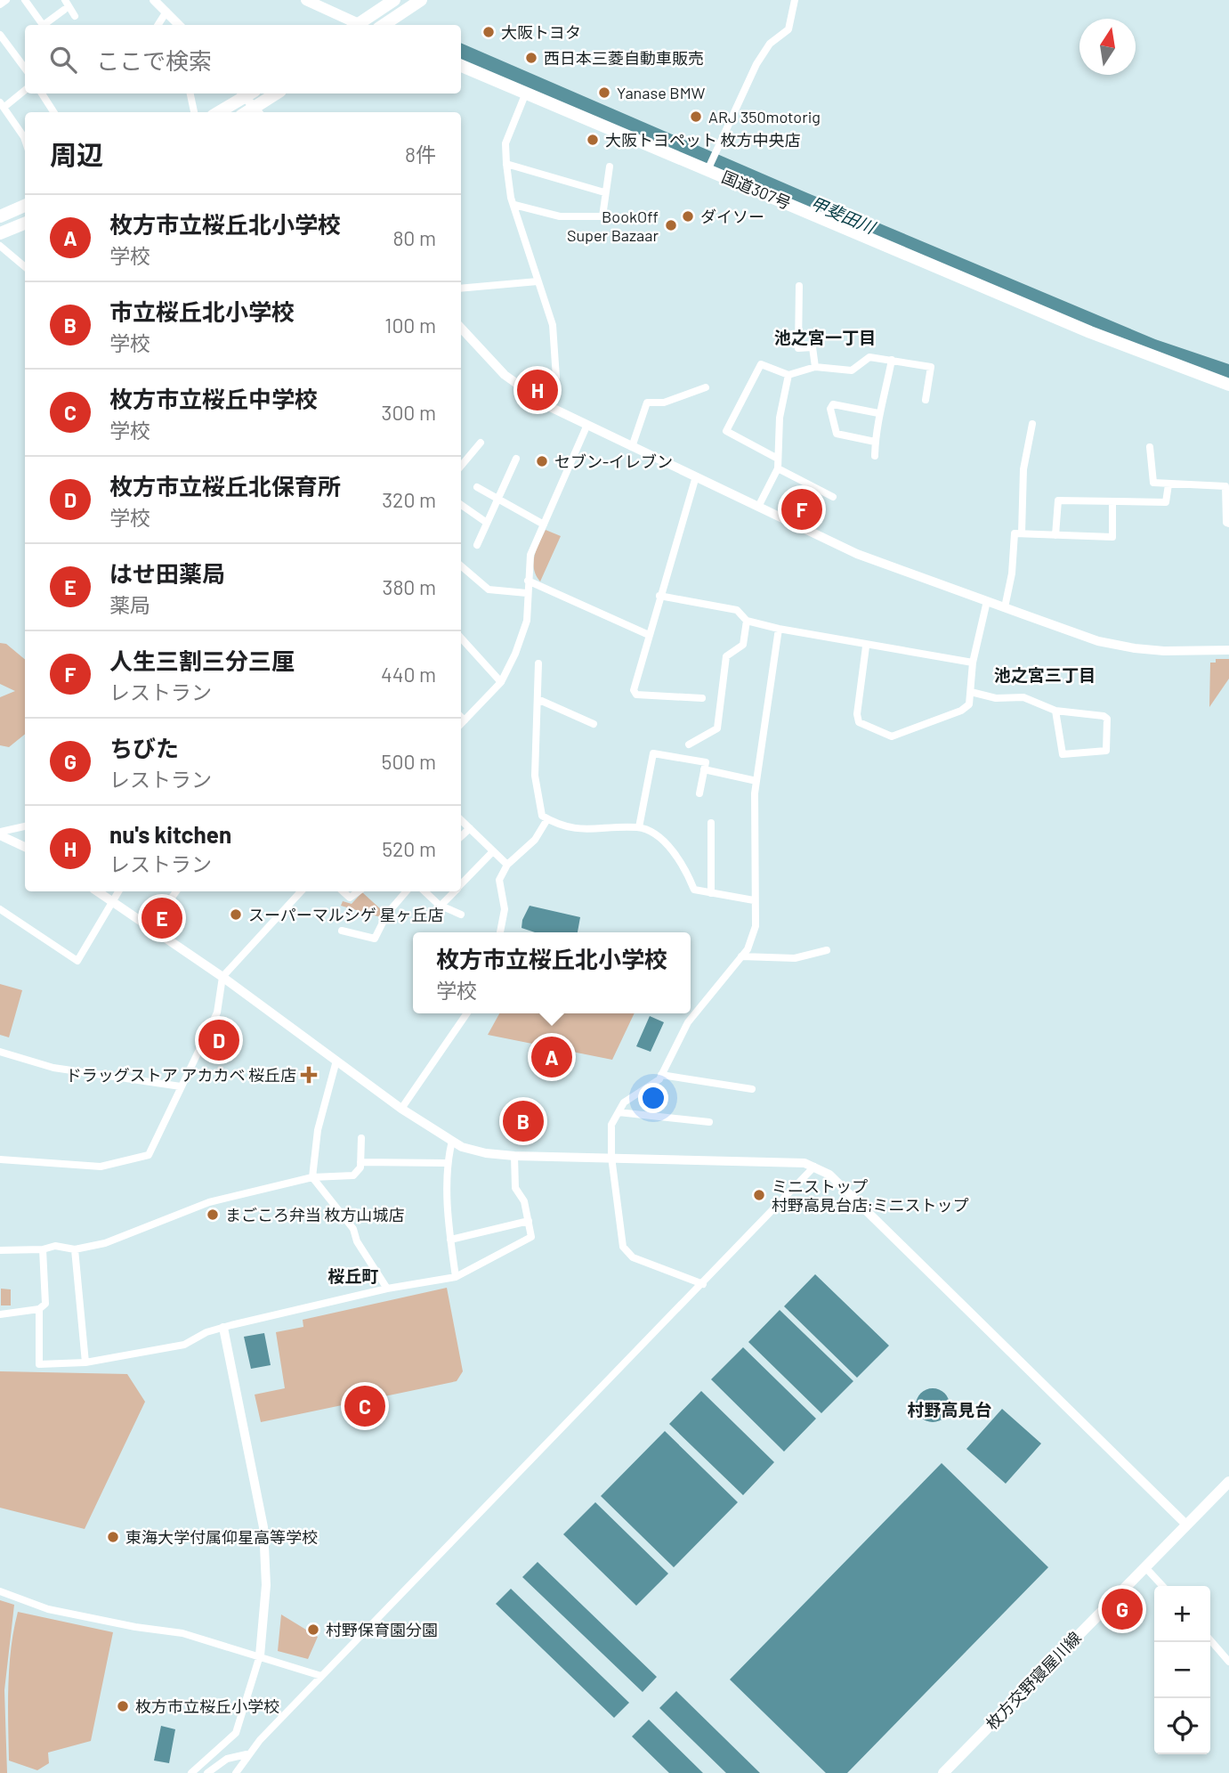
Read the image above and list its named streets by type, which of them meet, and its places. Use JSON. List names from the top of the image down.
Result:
{
  "streets": {
    "highway": ["国道307号"],
    "main road": ["枚方交野寝屋川線"]
  },
  "districts": [
    "池之宮一丁目",
    "池之宮三丁目",
    "桜丘町",
    "村野高見台"
  ],
  "water": ["甲斐田川"],
  "places": {
    "other": [
      "大阪トヨタ",
      "西日本三菱自動車販売",
      "Yanase BMW",
      "ARJ 350motorig",
      "大阪トヨペット 枚方中央店",
      "ダイソー",
      "BookOff Super Bazaar",
      "セブン-イレブン",
      "スーパーマルシゲ 星ヶ丘店",
      "ミニストップ 村野高見台店;ミニストップ",
      "まごころ弁当 枚方山城店",
      "東海大学付属仰星高等学校",
      "村野保育園分園",
      "枚方市立桜丘小学校"
    ],
    "health": ["ドラッグストア アカカベ 桜丘店"]
  },
  "north": "top",
  "page": {
    "search": "ここで検索",
    "heading": ["周辺", "8件"],
    "list": [
      {
        "mark": "A",
        "name": "枚方市立桜丘北小学校",
        "note": "学校",
        "value": "80 m"
      },
      {
        "mark": "B",
        "name": "市立桜丘北小学校",
        "note": "学校",
        "value": "100 m"
      },
      {
        "mark": "C",
        "name": "枚方市立桜丘中学校",
        "note": "学校",
        "value": "300 m"
      },
      {
        "mark": "D",
        "name": "枚方市立桜丘北保育所",
        "note": "学校",
        "value": "320 m"
      },
      {
        "mark": "E",
        "name": "はせ田薬局",
        "note": "薬局",
        "value": "380 m"
      },
      {
        "mark": "F",
        "name": "人生三割三分三厘",
        "note": "レストラン",
        "value": "440 m"
      },
      {
        "mark": "G",
        "name": "ちびた",
        "note": "レストラン",
        "value": "500 m"
      },
      {
        "mark": "H",
        "name": "nu's kitchen",
        "note": "レストラン",
        "value": "520 m"
      }
    ],
    "pins": [
      "H",
      "F",
      "E",
      "D",
      "A",
      "B",
      "C",
      "G"
    ],
    "popup": ["枚方市立桜丘北小学校", "学校"],
    "map_buttons": ["+", "−"]
  }
}
